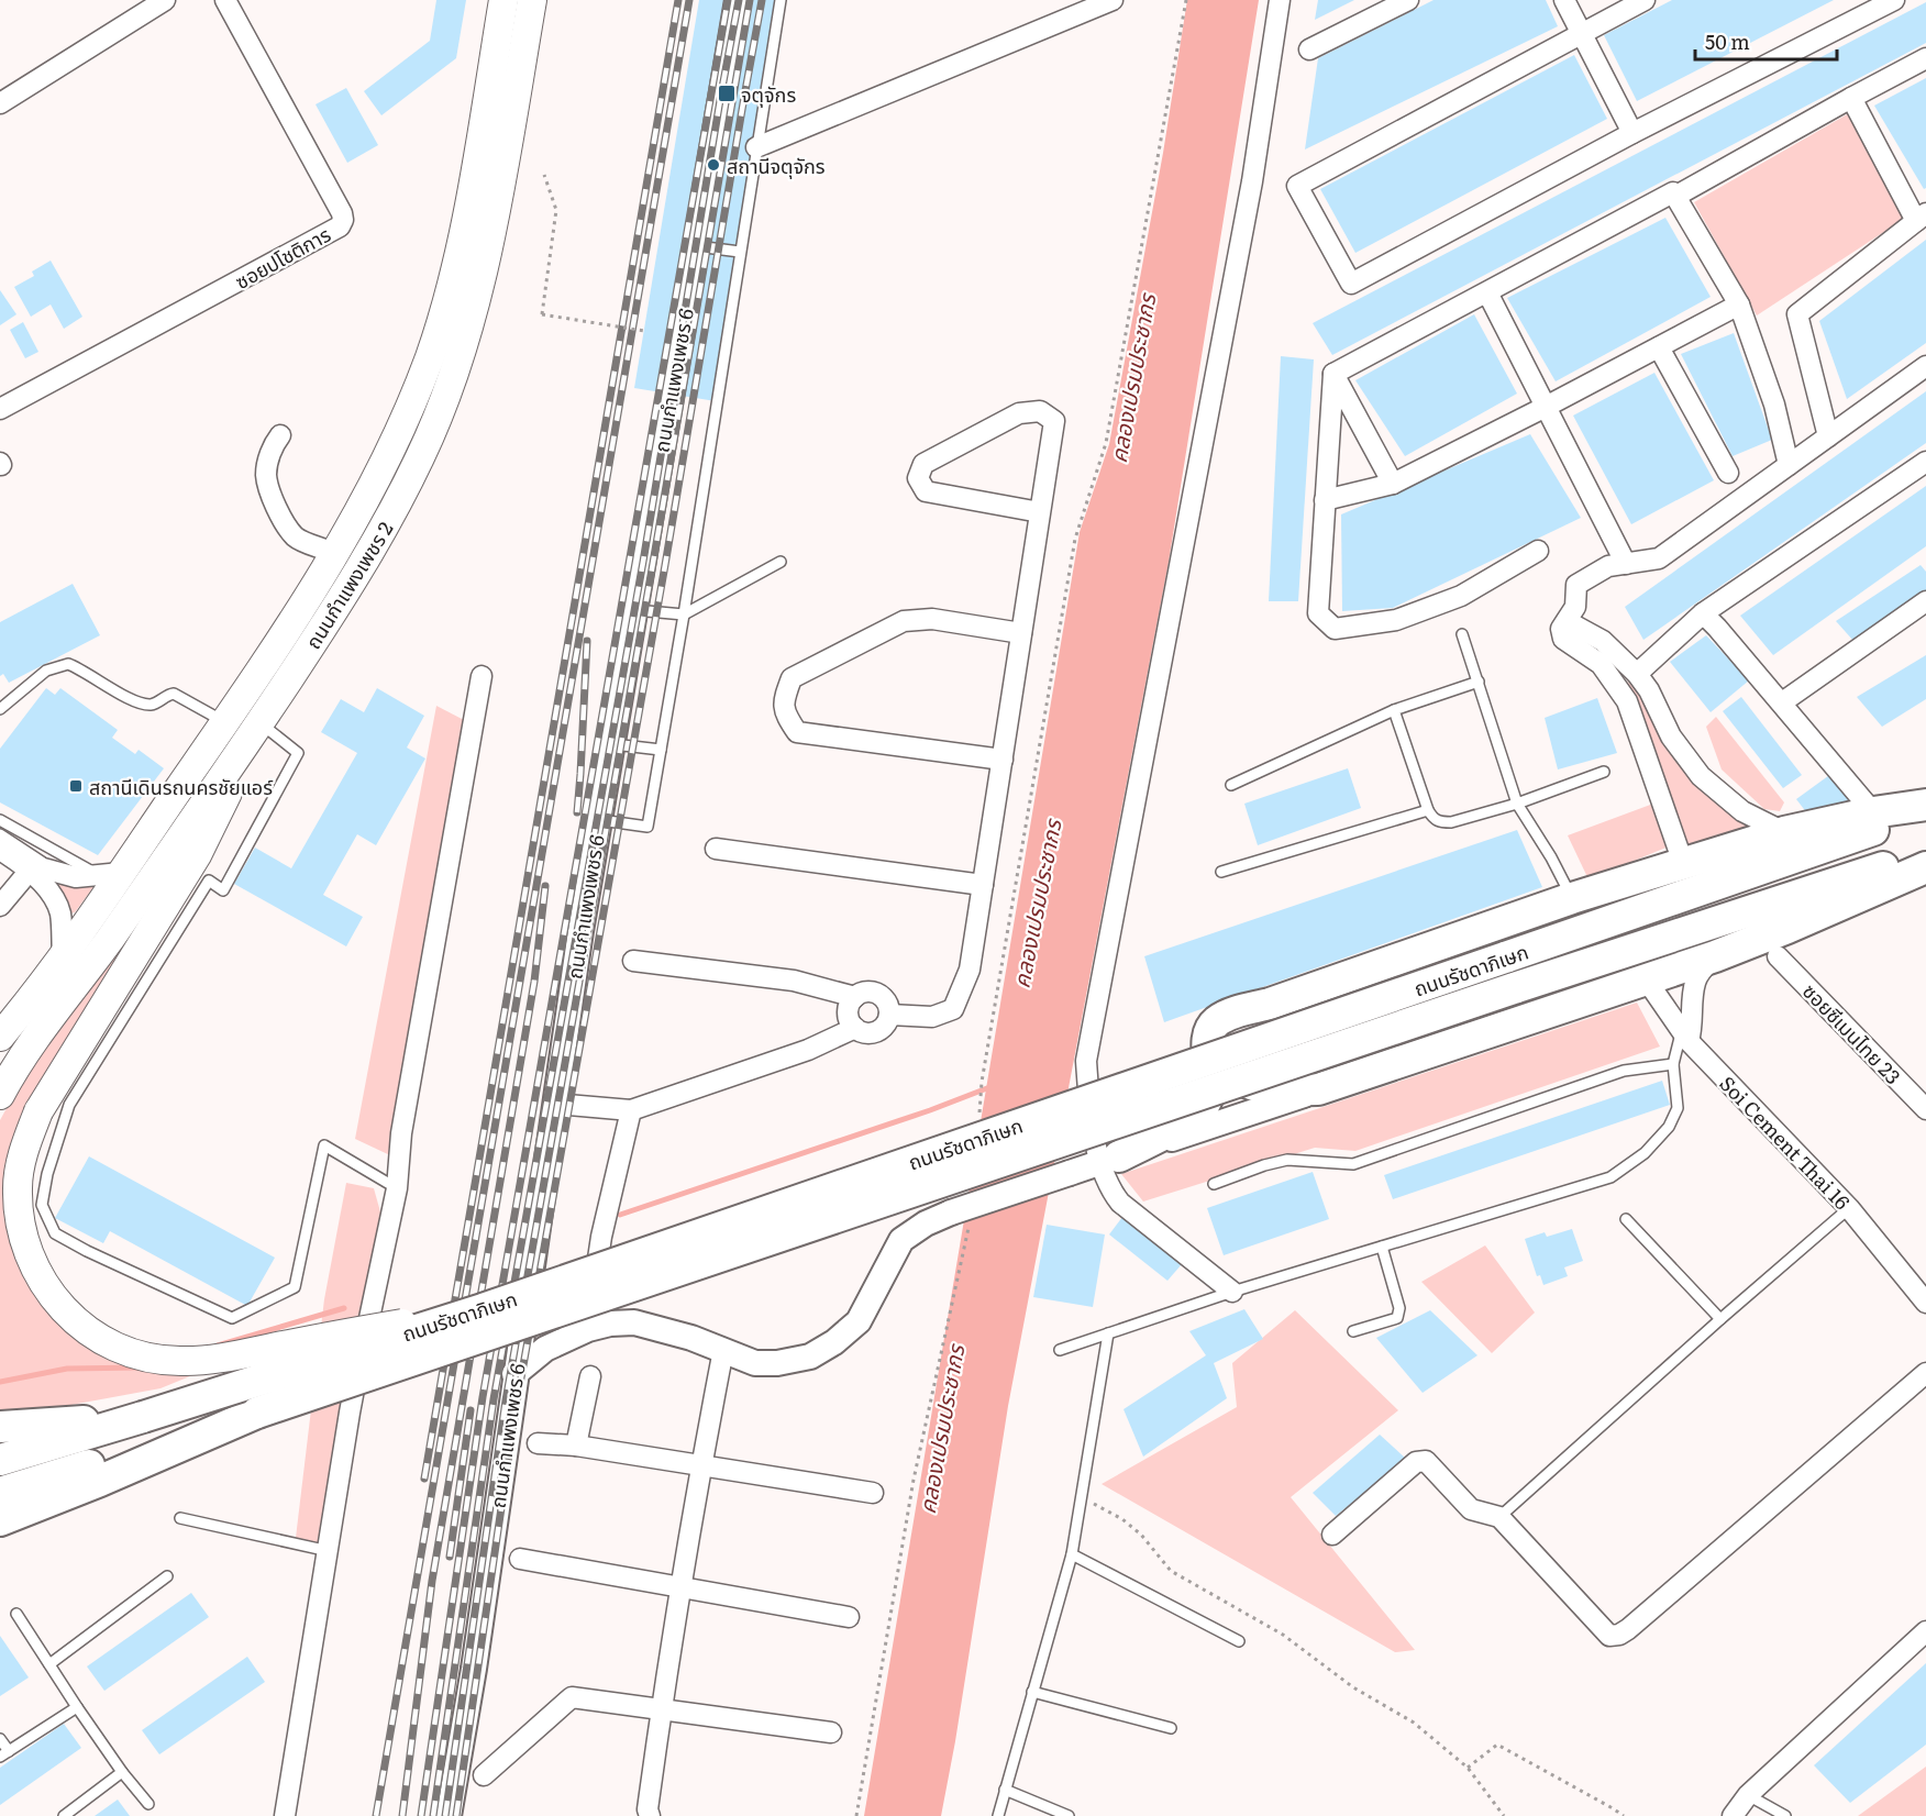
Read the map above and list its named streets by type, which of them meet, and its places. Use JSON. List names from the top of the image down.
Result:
{
  "streets": {
    "main road": ["ถนนกำแพงเพชร 2", "ถนนรัชดาภิเษก"],
    "street": [
      "ซอยปโชติการ",
      "ถนนกำแพงเพชร 6",
      "ซอยซีเมนไทย 23",
      "Soi Cement Thai 16"
    ]
  },
  "water": ["คลองเปรมประชากร"],
  "places": {
    "transit": ["จตุจักร", "สถานีเดินรถนครชัยแอร์"],
    "other": ["สถานีจตุจักร"]
  },
  "scale_bar": "50 m"
}
